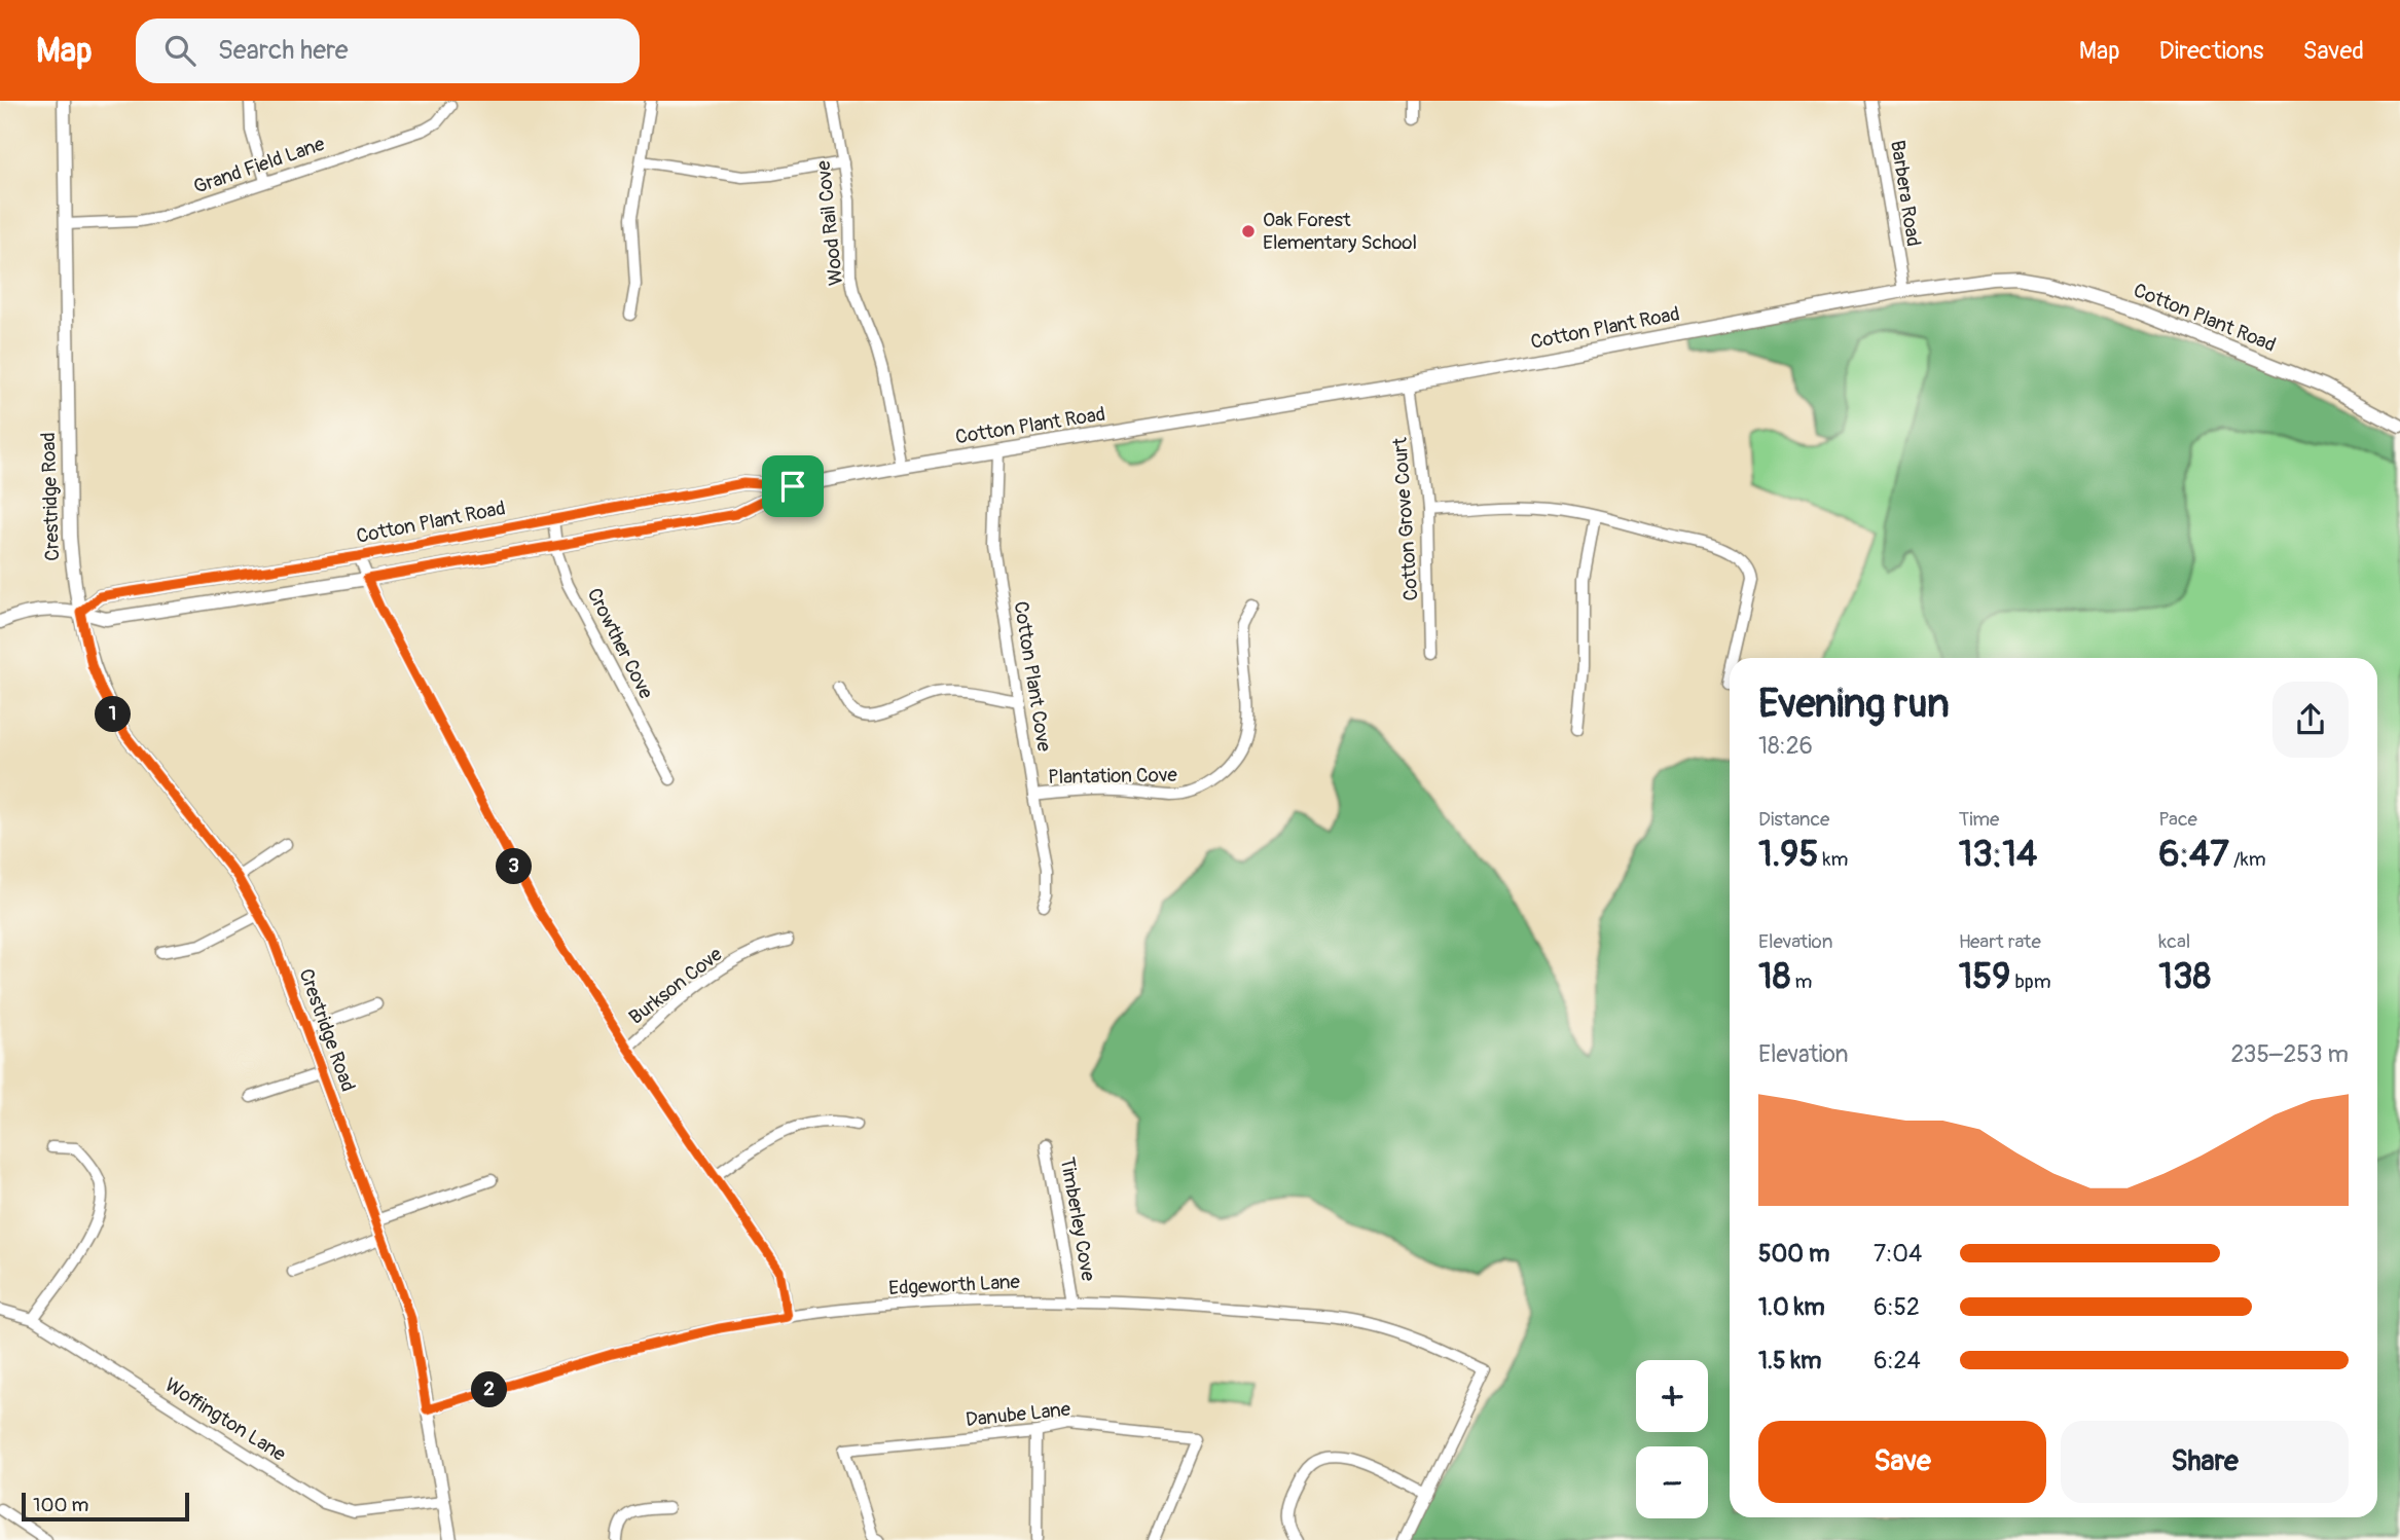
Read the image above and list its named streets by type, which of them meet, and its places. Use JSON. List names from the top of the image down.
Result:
{
  "streets": {
    "street": [
      "Grand Field Lane",
      "Barbera Road",
      "Wood Rail Cove",
      "Cotton Plant Road",
      "Crestridge Road",
      "Cotton Grove Court",
      "Crowther Cove",
      "Cotton Plant Cove",
      "Plantation Cove",
      "Burkson Cove",
      "Timberley Cove",
      "Edgeworth Lane",
      "Danube Lane",
      "Woffington Lane"
    ]
  },
  "crossings": [
    ["Grand Field Lane", "Crestridge Road"],
    ["Barbera Road", "Cotton Plant Road"],
    ["Wood Rail Cove", "Cotton Plant Road"],
    ["Cotton Plant Road", "Crestridge Road"],
    ["Cotton Plant Road", "Cotton Grove Court"],
    ["Cotton Plant Road", "Crowther Cove"],
    ["Cotton Plant Road", "Cotton Plant Cove"],
    ["Crestridge Road", "Edgeworth Lane"],
    ["Crestridge Road", "Woffington Lane"],
    ["Cotton Plant Cove", "Plantation Cove"],
    ["Timberley Cove", "Edgeworth Lane"]
  ],
  "places": ["Oak Forest Elementary School"],
  "scale_bar": "100 m",
  "page": {
    "header": "Map",
    "search": "Search here",
    "nav": ["Map", "Directions", "Saved"],
    "heading": ["Evening run", "18:26"],
    "pins": ["1", "3", "2"],
    "stats": [
      ["Distance", "1.95 km"],
      ["Time", "13:14"],
      ["Pace", "6:47 /km"],
      ["Elevation", "18 m"],
      ["Heart rate", "159 bpm"],
      ["kcal", "138"]
    ],
    "chart": ["Elevation", "235–253 m"],
    "list": [
      {
        "name": "500 m",
        "note": "7:04"
      },
      {
        "name": "1.0 km",
        "note": "6:52"
      },
      {
        "name": "1.5 km",
        "note": "6:24"
      }
    ],
    "map_buttons": ["+", "−"],
    "buttons": ["Save", "Share"],
    "scale": "100 m"
  }
}
